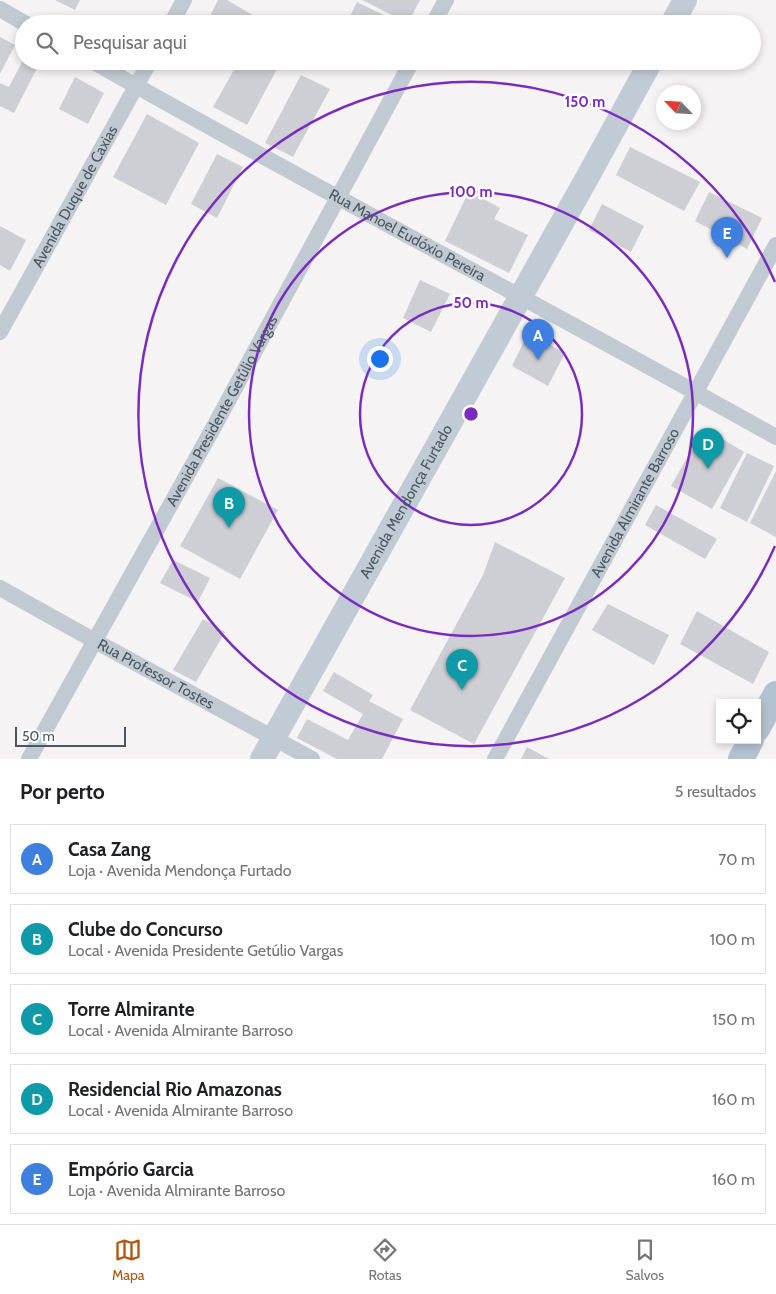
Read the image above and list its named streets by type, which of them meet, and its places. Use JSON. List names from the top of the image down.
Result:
{
  "streets": {
    "street": [
      "Avenida Duque de Caxias",
      "Rua Manoel Eudóxio Pereira",
      "Avenida Presidente Getúlio Vargas",
      "Avenida Mendonça Furtado",
      "Avenida Almirante Barroso",
      "Rua Professor Tostes"
    ]
  },
  "crossings": [
    ["Avenida Duque de Caxias", "Rua Manoel Eudóxio Pereira"],
    ["Rua Manoel Eudóxio Pereira", "Avenida Presidente Getúlio Vargas"],
    ["Rua Manoel Eudóxio Pereira", "Avenida Mendonça Furtado"],
    ["Rua Manoel Eudóxio Pereira", "Avenida Almirante Barroso"],
    ["Avenida Presidente Getúlio Vargas", "Rua Professor Tostes"],
    ["Avenida Mendonça Furtado", "Rua Professor Tostes"]
  ],
  "scale_bar": "50 m",
  "north": "top left",
  "page": {
    "search": "Pesquisar aqui",
    "pins": [
      "E",
      "A",
      "D",
      "B",
      "C"
    ],
    "scale": "50 m",
    "heading": ["Por perto", "5 resultados"],
    "list": [
      {
        "mark": "A",
        "name": "Casa Zang",
        "note": "Loja · Avenida Mendonça Furtado",
        "value": "70 m"
      },
      {
        "mark": "B",
        "name": "Clube do Concurso",
        "note": "Local · Avenida Presidente Getúlio Vargas",
        "value": "100 m"
      },
      {
        "mark": "C",
        "name": "Torre Almirante",
        "note": "Local · Avenida Almirante Barroso",
        "value": "150 m"
      },
      {
        "mark": "D",
        "name": "Residencial Rio Amazonas",
        "note": "Local · Avenida Almirante Barroso",
        "value": "160 m"
      },
      {
        "mark": "E",
        "name": "Empório Garcia",
        "note": "Loja · Avenida Almirante Barroso",
        "value": "160 m"
      }
    ],
    "nav": ["Mapa", "Rotas", "Salvos"]
  },
  "rings": ["150 m", "100 m", "50 m"]
}
